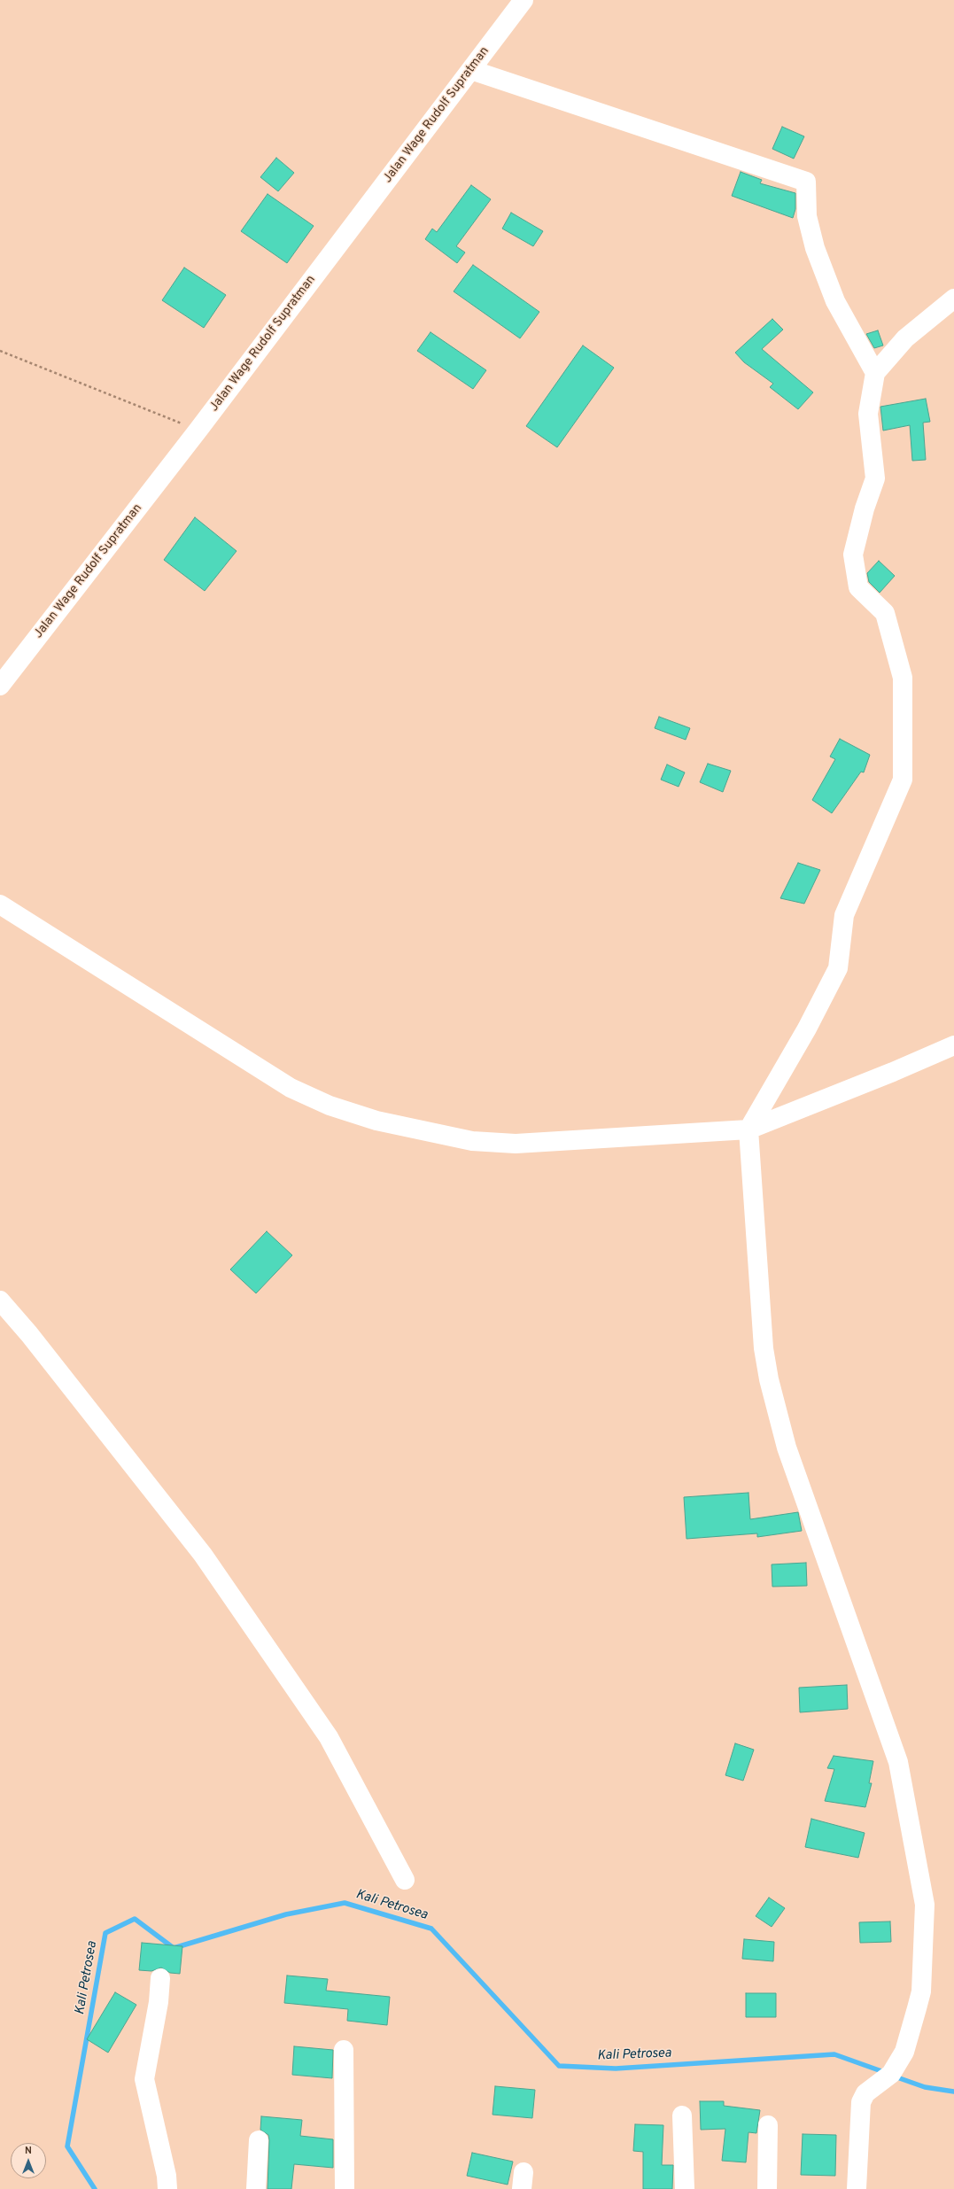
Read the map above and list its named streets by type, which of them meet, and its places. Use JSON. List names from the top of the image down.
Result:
{
  "streets": {
    "street": ["Jalan Wage Rudolf Supratman"]
  },
  "water": ["Kali Petrosea"],
  "north": "top"
}
